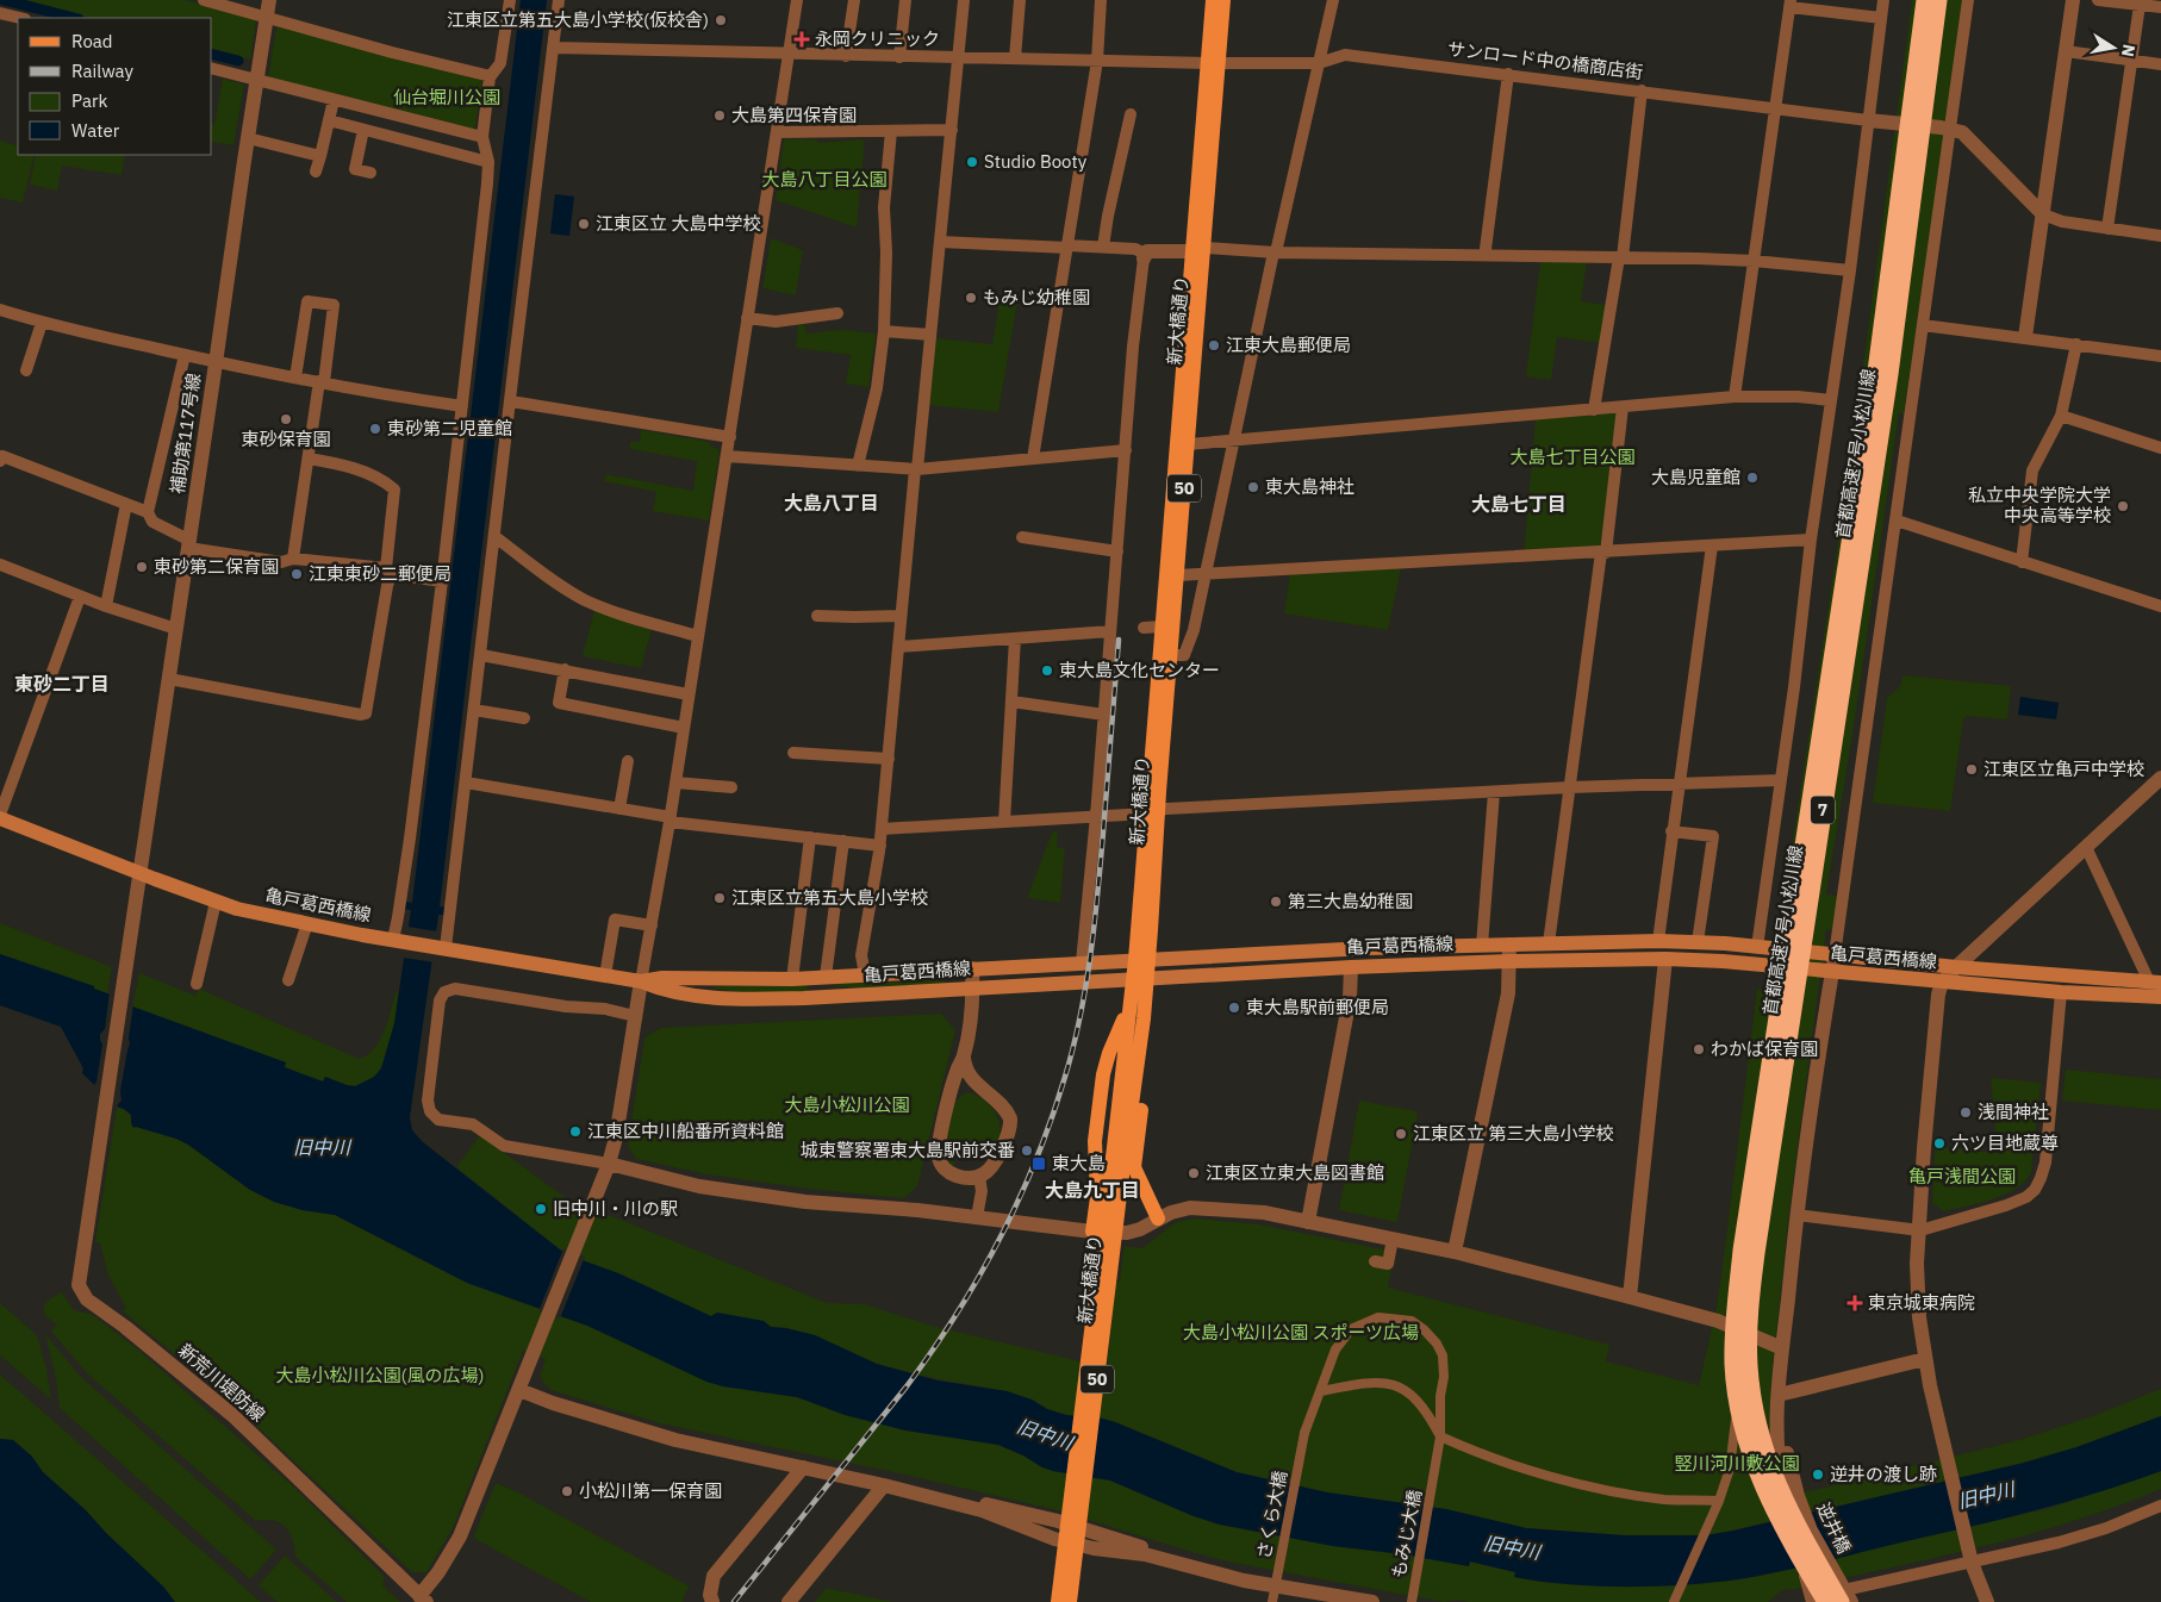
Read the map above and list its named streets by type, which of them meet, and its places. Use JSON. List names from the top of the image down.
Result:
{
  "streets": {
    "highway": ["首都高速7号小松川線", "7"],
    "main road": ["新大橋通り", "50", "亀戸葛西橋線"],
    "street": [
      "サンロード中の橋商店街",
      "補助第117号線",
      "新荒川堤防線",
      "さくら大橋",
      "逆井橋",
      "もみじ大橋"
    ]
  },
  "crossings": [
    ["サンロード中の橋商店街", "新大橋通り"],
    ["新大橋通り", "亀戸葛西橋線"],
    ["補助第117号線", "亀戸葛西橋線"],
    ["補助第117号線", "新荒川堤防線"],
    ["首都高速7号小松川線", "逆井橋"],
    ["さくら大橋", "もみじ大橋"]
  ],
  "districts": [
    "大島八丁目",
    "大島七丁目",
    "東砂二丁目",
    "大島九丁目"
  ],
  "water": ["旧中川"],
  "parks": [
    "仙台堀川公園",
    "大島八丁目公園",
    "大島七丁目公園",
    "大島小松川公園",
    "亀戸浅間公園",
    "大島小松川公園 スポーツ広場",
    "大島小松川公園(風の広場)",
    "竪川河川敷公園"
  ],
  "places": {
    "other": [
      "江東区立第五大島小学校(仮校舎)",
      "大島第四保育園",
      "Studio Booty",
      "江東区立 大島中学校",
      "もみじ幼稚園",
      "江東大島郵便局",
      "東砂保育園",
      "東砂第二児童館",
      "大島児童館",
      "東大島神社",
      "私立中央学院大学 中央高等学校",
      "東砂第二保育園",
      "江東東砂二郵便局",
      "東大島文化センター",
      "江東区立亀戸中学校",
      "江東区立第五大島小学校",
      "第三大島幼稚園",
      "東大島駅前郵便局",
      "わかば保育園",
      "浅間神社",
      "江東区中川船番所資料館",
      "江東区立 第三大島小学校",
      "六ツ目地蔵尊",
      "城東警察署東大島駅前交番",
      "江東区立東大島図書館",
      "旧中川・川の駅",
      "逆井の渡し跡",
      "小松川第一保育園"
    ],
    "health": ["永岡クリニック", "東京城東病院"],
    "transit": ["東大島"]
  },
  "legend": [
    "Road",
    "Railway",
    "Park",
    "Water"
  ],
  "north": "right"
}
